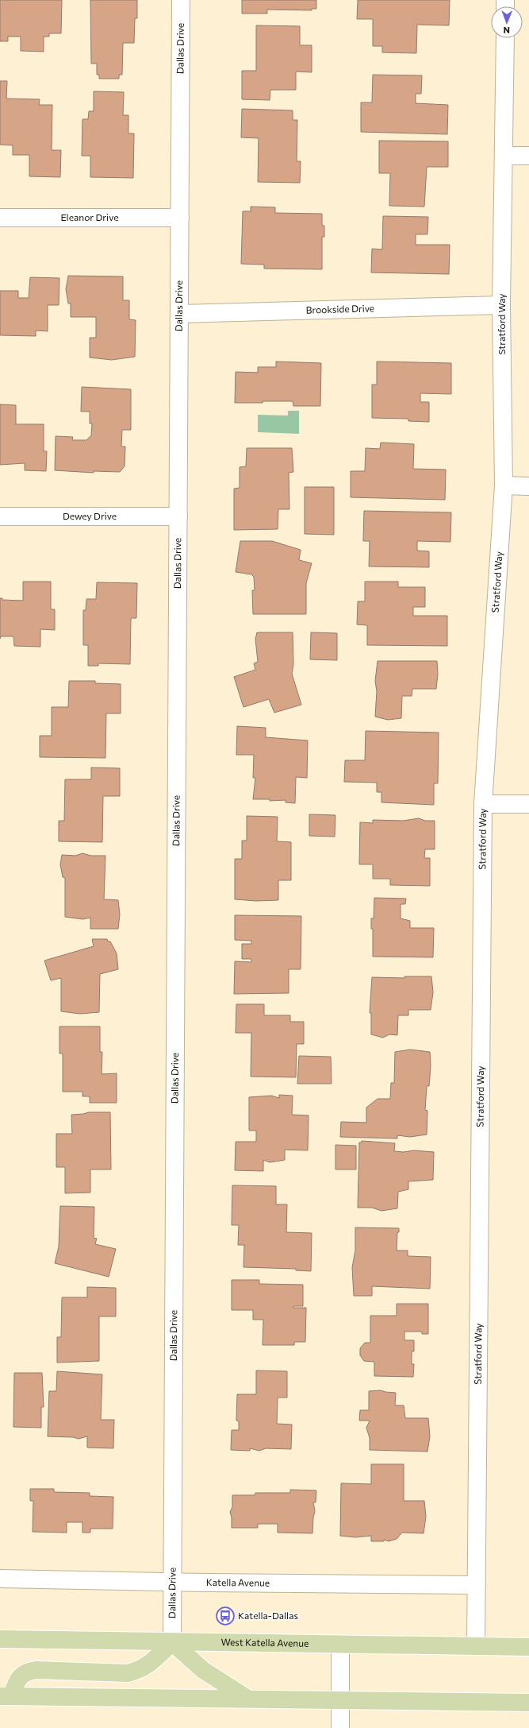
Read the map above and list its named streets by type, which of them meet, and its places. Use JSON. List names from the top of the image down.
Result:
{
  "streets": {
    "main road": ["West Katella Avenue"],
    "street": [
      "Dallas Drive",
      "Eleanor Drive",
      "Brookside Drive",
      "Stratford Way",
      "Dewey Drive",
      "Katella Avenue"
    ]
  },
  "crossings": [
    ["Dallas Drive", "Eleanor Drive"],
    ["Dallas Drive", "Brookside Drive"],
    ["Dallas Drive", "Dewey Drive"],
    ["Dallas Drive", "Katella Avenue"],
    ["Dallas Drive", "West Katella Avenue"],
    ["Brookside Drive", "Stratford Way"],
    ["Stratford Way", "Katella Avenue"],
    ["Stratford Way", "West Katella Avenue"]
  ],
  "places": {
    "bus stop": ["Katella-Dallas"]
  },
  "north": "bottom"
}
